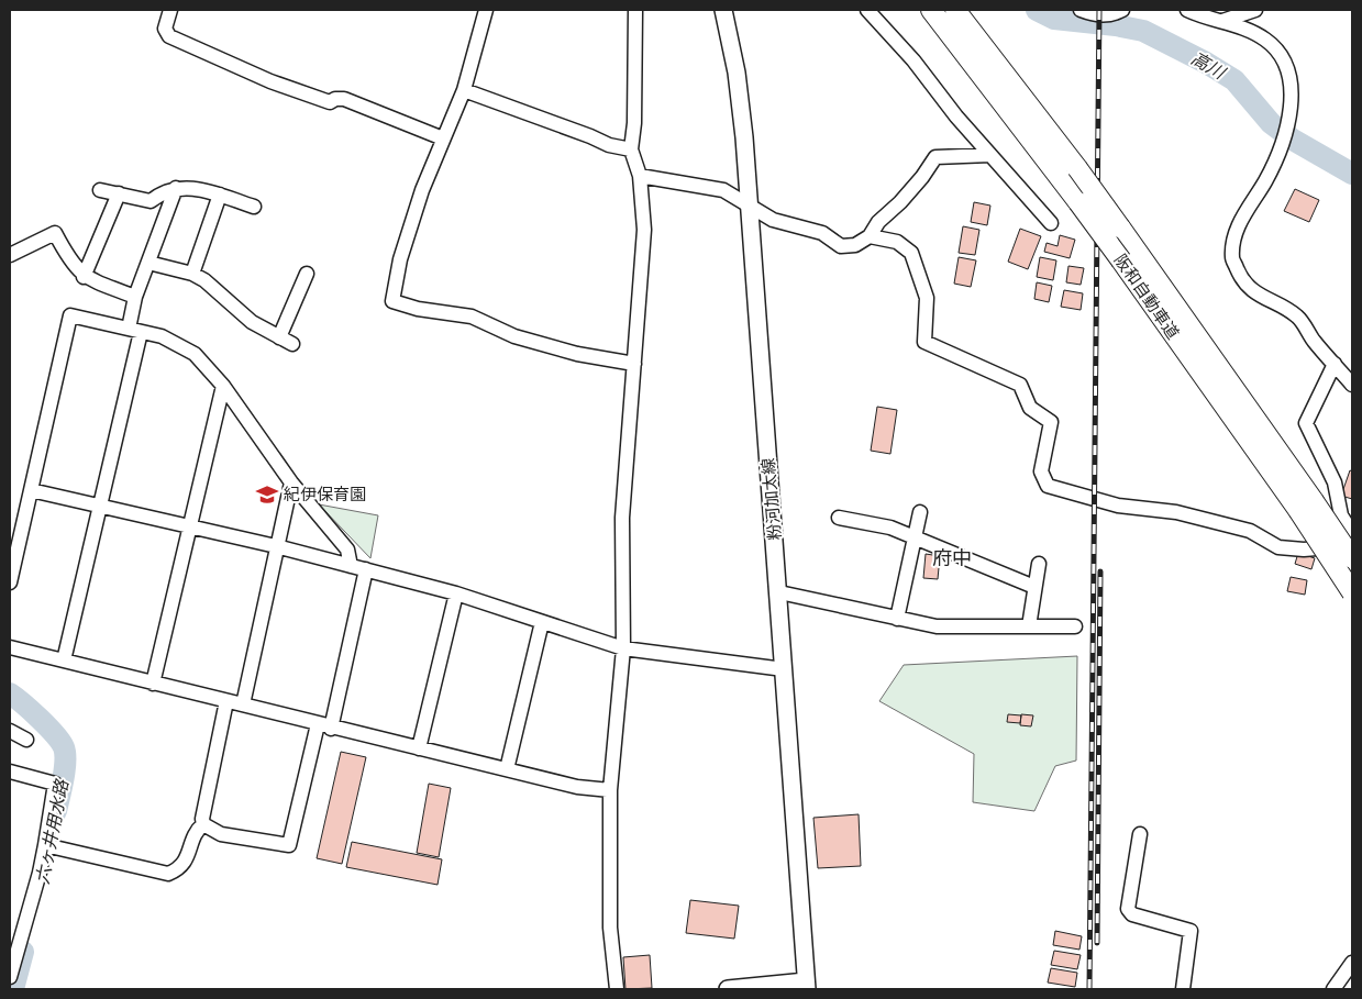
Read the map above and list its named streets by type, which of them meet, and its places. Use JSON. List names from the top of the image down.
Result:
{
  "streets": {
    "highway": ["阪和自動車道"],
    "main road": ["粉河加太線"]
  },
  "districts": ["府中"],
  "water": ["高川", "六ヶ井用水路"],
  "places": {
    "school or university": ["紀伊保育園"]
  }
}
